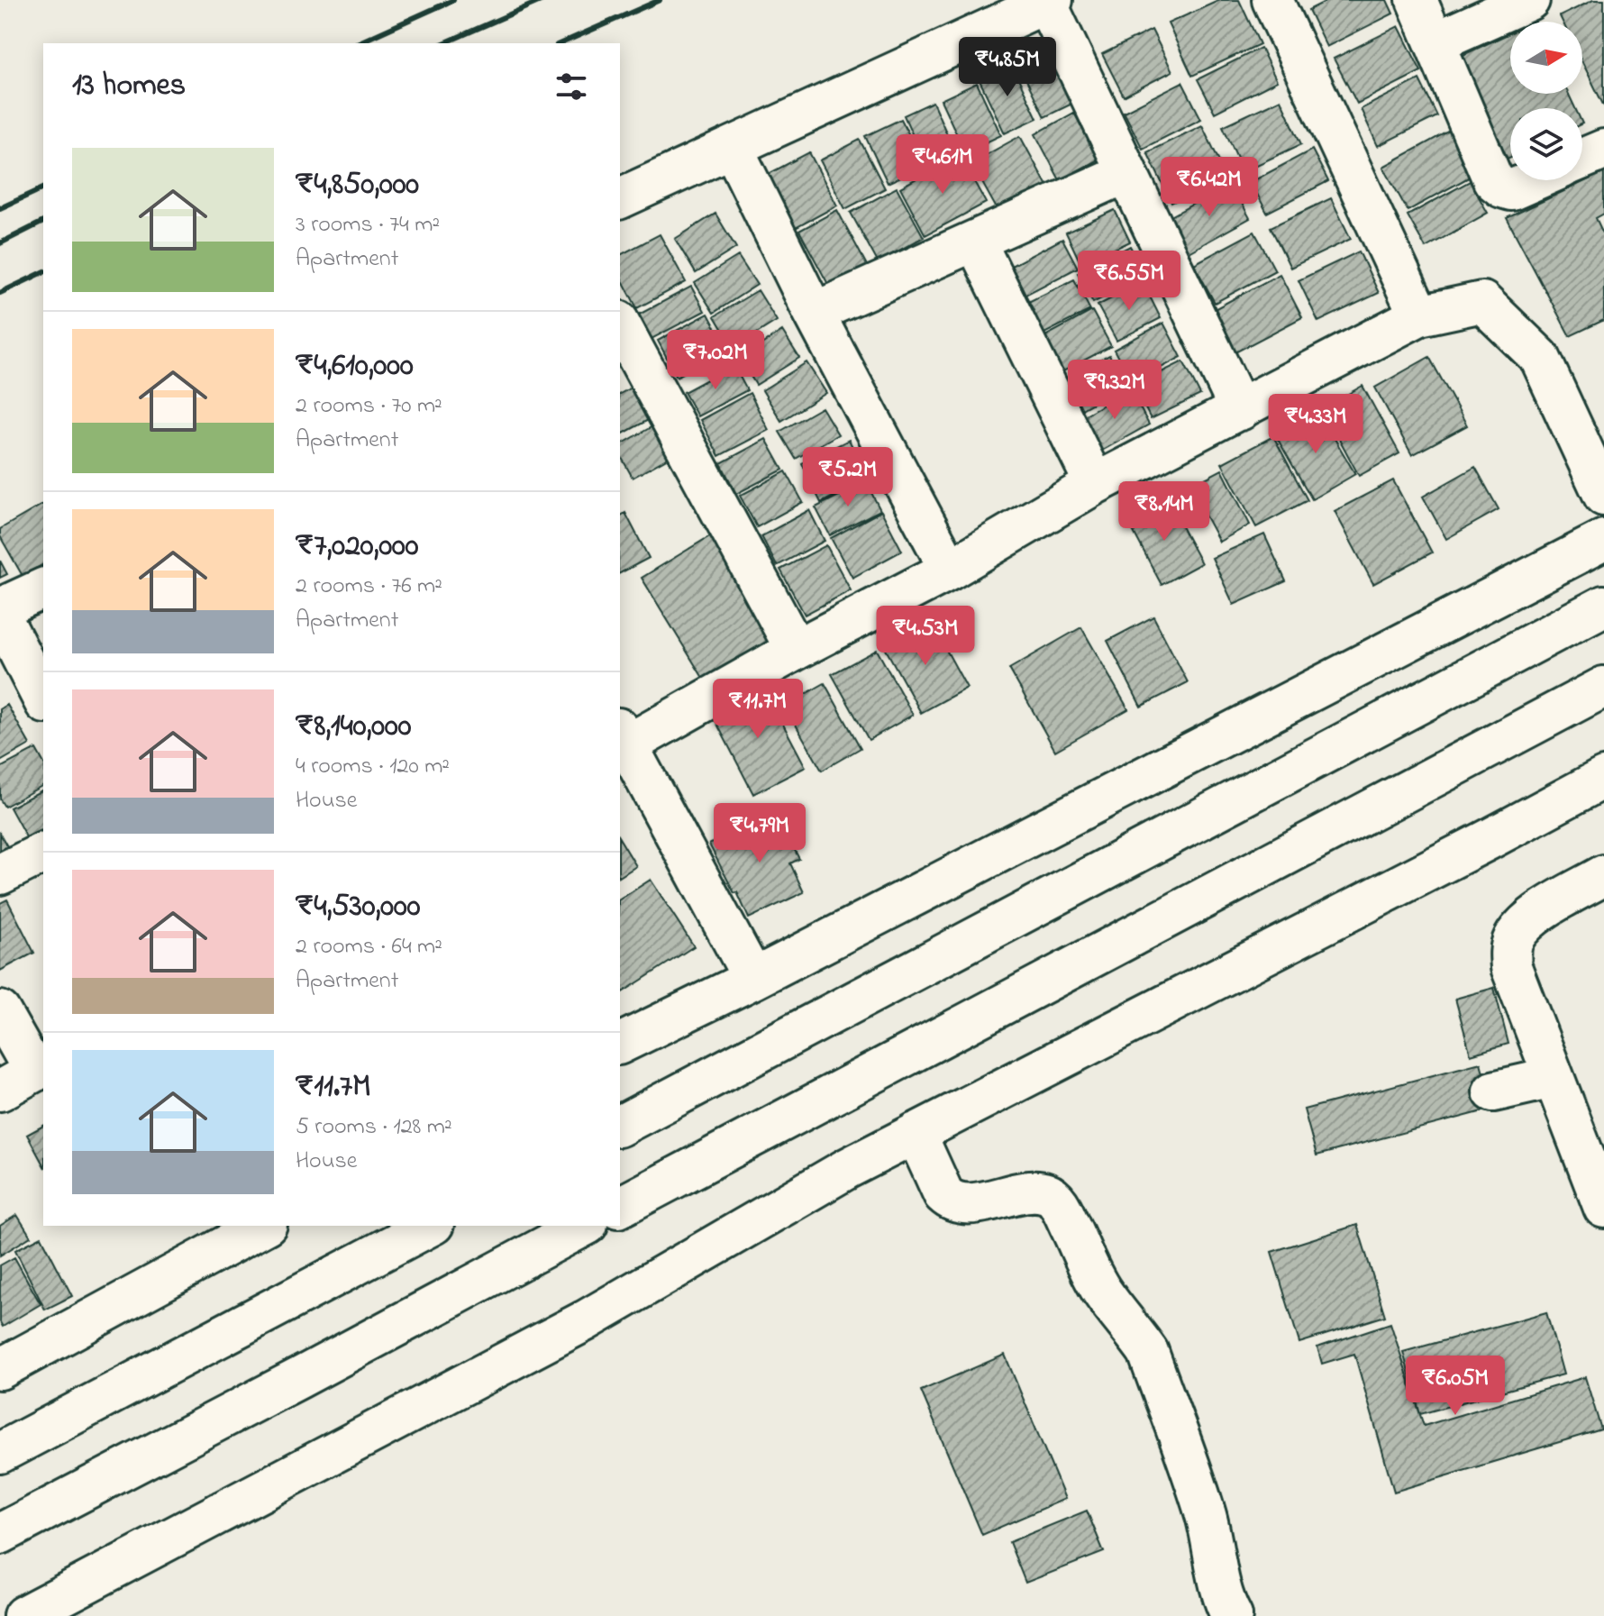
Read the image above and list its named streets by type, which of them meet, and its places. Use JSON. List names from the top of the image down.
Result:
{
  "north": "right",
  "page": {
    "price": [
      "₹4.85M",
      "₹4.61M",
      "₹6.42M",
      "₹6.55M",
      "₹7.02M",
      "₹9.32M",
      "₹4.33M",
      "₹5.2M",
      "₹8.14M",
      "₹4.53M",
      "₹11.7M",
      "₹4.79M",
      "₹6.05M"
    ],
    "heading": "13 homes",
    "list": [
      {
        "name": "₹4,850,000",
        "note": "3 rooms · 74 m² · Apartment"
      },
      {
        "name": "₹4,610,000",
        "note": "2 rooms · 70 m² · Apartment"
      },
      {
        "name": "₹7,020,000",
        "note": "2 rooms · 76 m² · Apartment"
      },
      {
        "name": "₹8,140,000",
        "note": "4 rooms · 120 m² · House"
      },
      {
        "name": "₹4,530,000",
        "note": "2 rooms · 64 m² · Apartment"
      },
      {
        "name": "₹11.7M",
        "note": "5 rooms · 128 m² · House"
      }
    ]
  }
}
